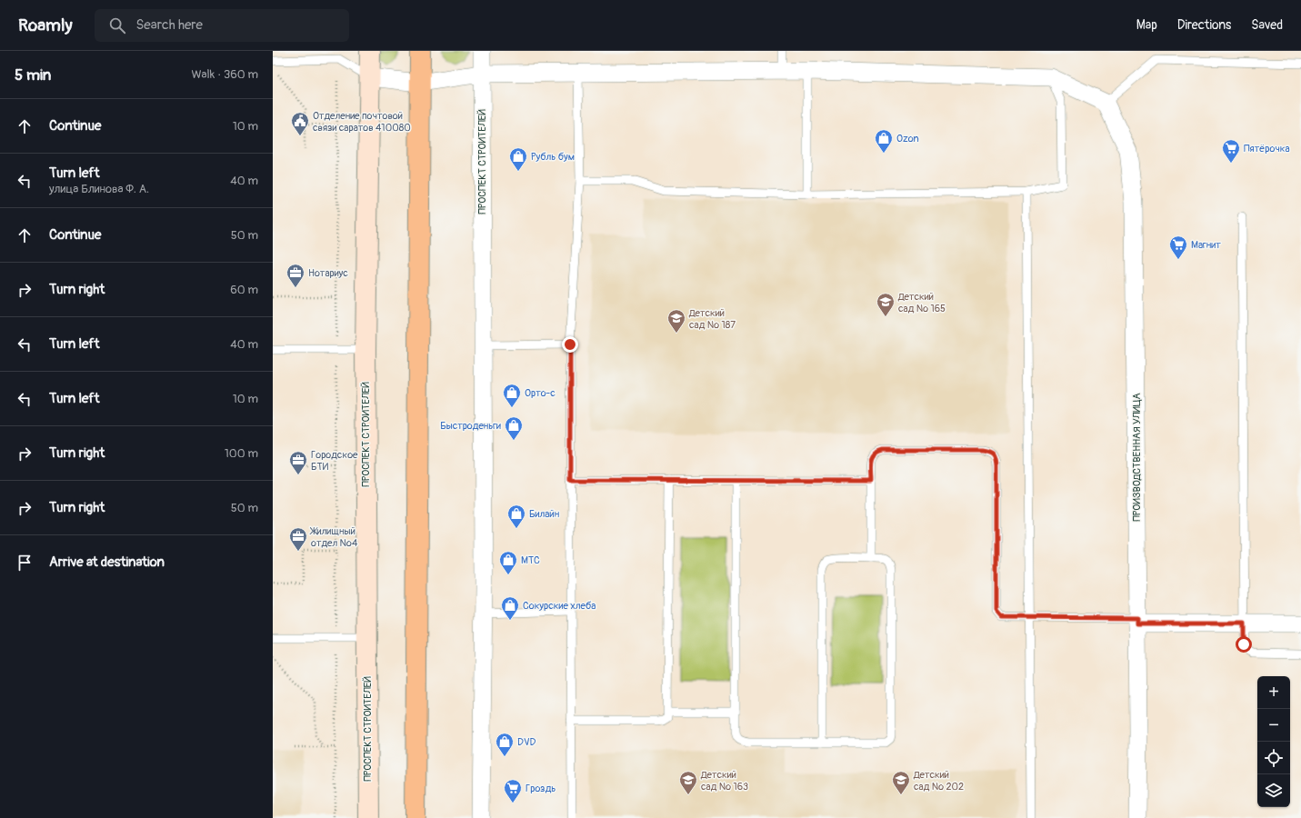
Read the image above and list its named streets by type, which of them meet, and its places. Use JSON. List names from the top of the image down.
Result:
{
  "streets": {
    "street": ["ПРОСПЕКТ СТРОИТЕЛЕЙ", "ПРОИЗВОДСТВЕННАЯ УЛИЦА"]
  },
  "places": {
    "public building": ["Отделение почтовой связи саратов 410080"],
    "shop": [
      "Ozon",
      "Рубль бум",
      "Орто-с",
      "Быстроденьги",
      "Билайн",
      "МТС",
      "Сокурские хлеба",
      "DVD"
    ],
    "supermarket": ["Пятёрочка", "Магнит", "Гроздь"],
    "office": ["Нотариус", "Городское БТИ", "Жилищный отдел №4"],
    "school or university": [
      "Детский сад № 165",
      "Детский сад № 187",
      "Детский сад № 163",
      "Детский сад № 202"
    ]
  },
  "page": {
    "header": "Roamly",
    "search": "Search here",
    "nav": ["Map", "Directions", "Saved"],
    "heading": ["5 min", "Walk · 360 m"],
    "list": [
      ["Continue", "10 m"],
      ["Turn left", "улица Блинова Ф. А.", "40 m"],
      ["Continue", "50 m"],
      ["Turn right", "60 m"],
      ["Turn left", "40 m"],
      ["Turn left", "10 m"],
      ["Turn right", "100 m"],
      ["Turn right", "50 m"],
      "Arrive at destination"
    ],
    "map_buttons": ["+", "−"]
  }
}
